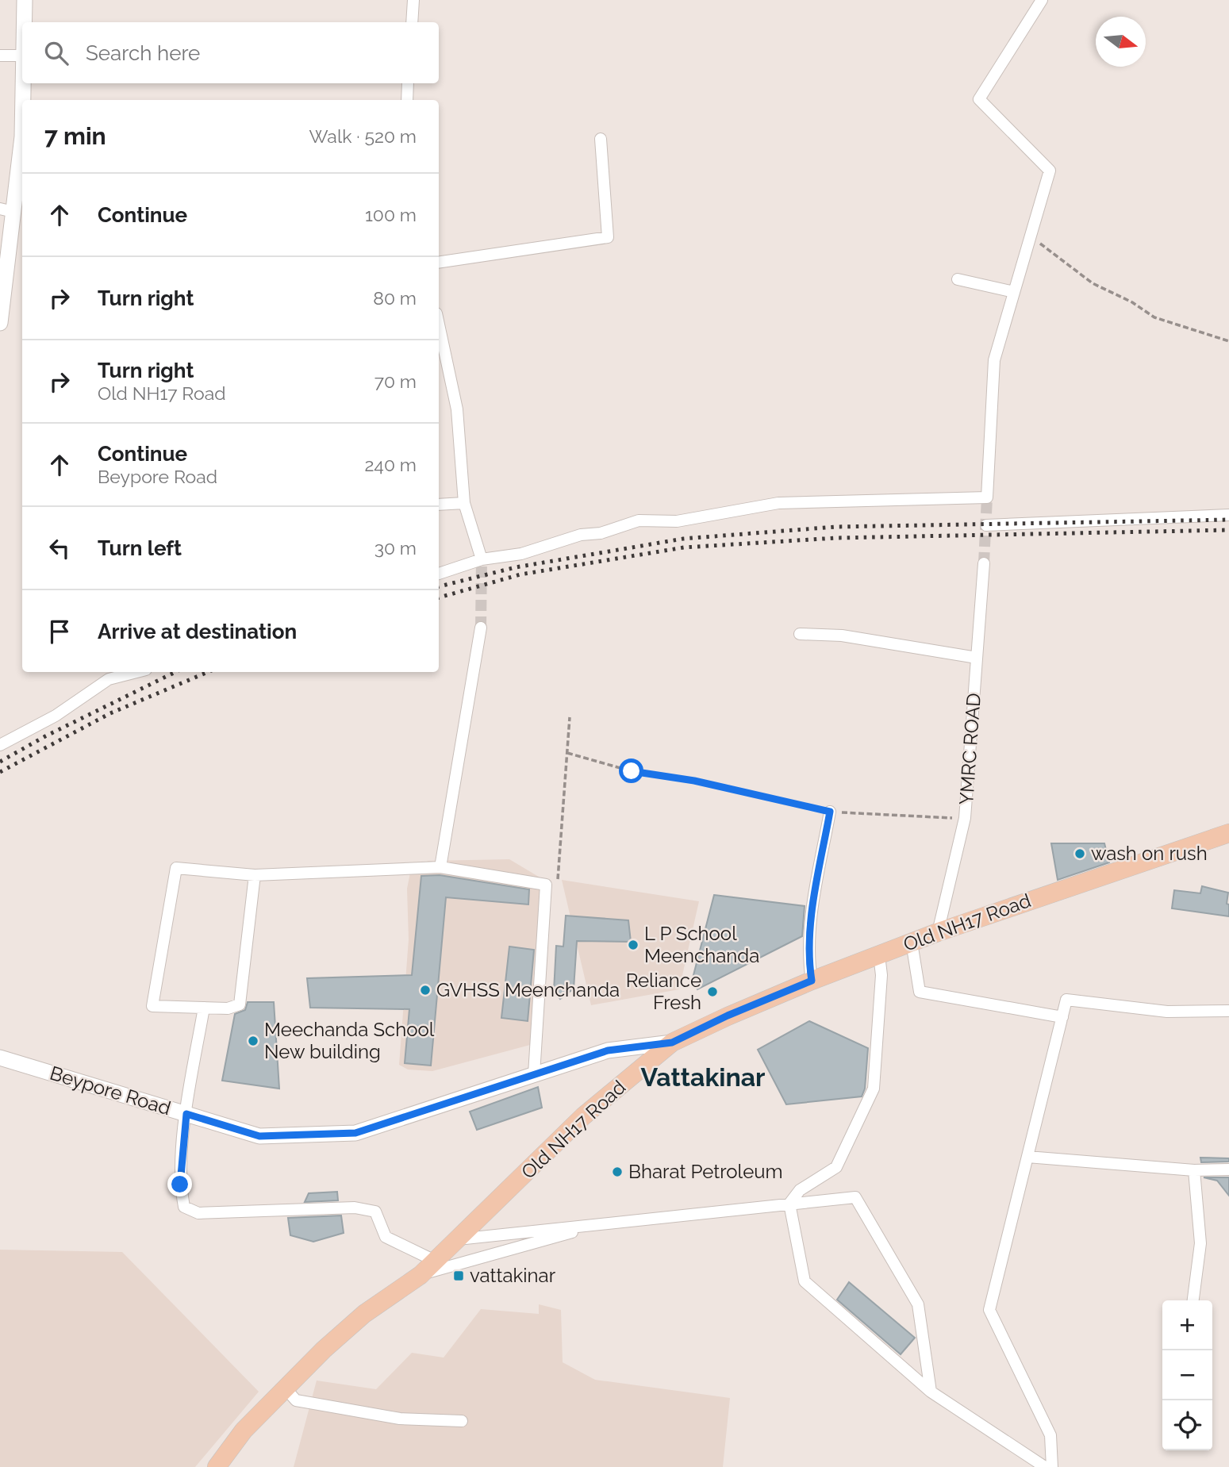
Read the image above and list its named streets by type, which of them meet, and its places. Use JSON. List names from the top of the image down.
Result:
{
  "streets": {
    "main road": ["Old NH17 Road", "Beypore Road"],
    "street": ["YMRC ROAD"]
  },
  "crossings": [
    ["YMRC ROAD", "Old NH17 Road"],
    ["Old NH17 Road", "Beypore Road"]
  ],
  "districts": ["Vattakinar"],
  "places": {
    "other": [
      "wash on rush",
      "L P School Meenchanda",
      "GVHSS Meenchanda",
      "Reliance Fresh",
      "Meechanda School New building",
      "Bharat Petroleum"
    ],
    "transit": ["vattakinar"]
  },
  "north": "right",
  "page": {
    "search": "Search here",
    "heading": ["7 min", "Walk · 520 m"],
    "list": [
      ["Continue", "100 m"],
      ["Turn right", "80 m"],
      ["Turn right", "Old NH17 Road", "70 m"],
      ["Continue", "Beypore Road", "240 m"],
      ["Turn left", "30 m"],
      "Arrive at destination"
    ],
    "map_buttons": ["+", "−"]
  }
}
